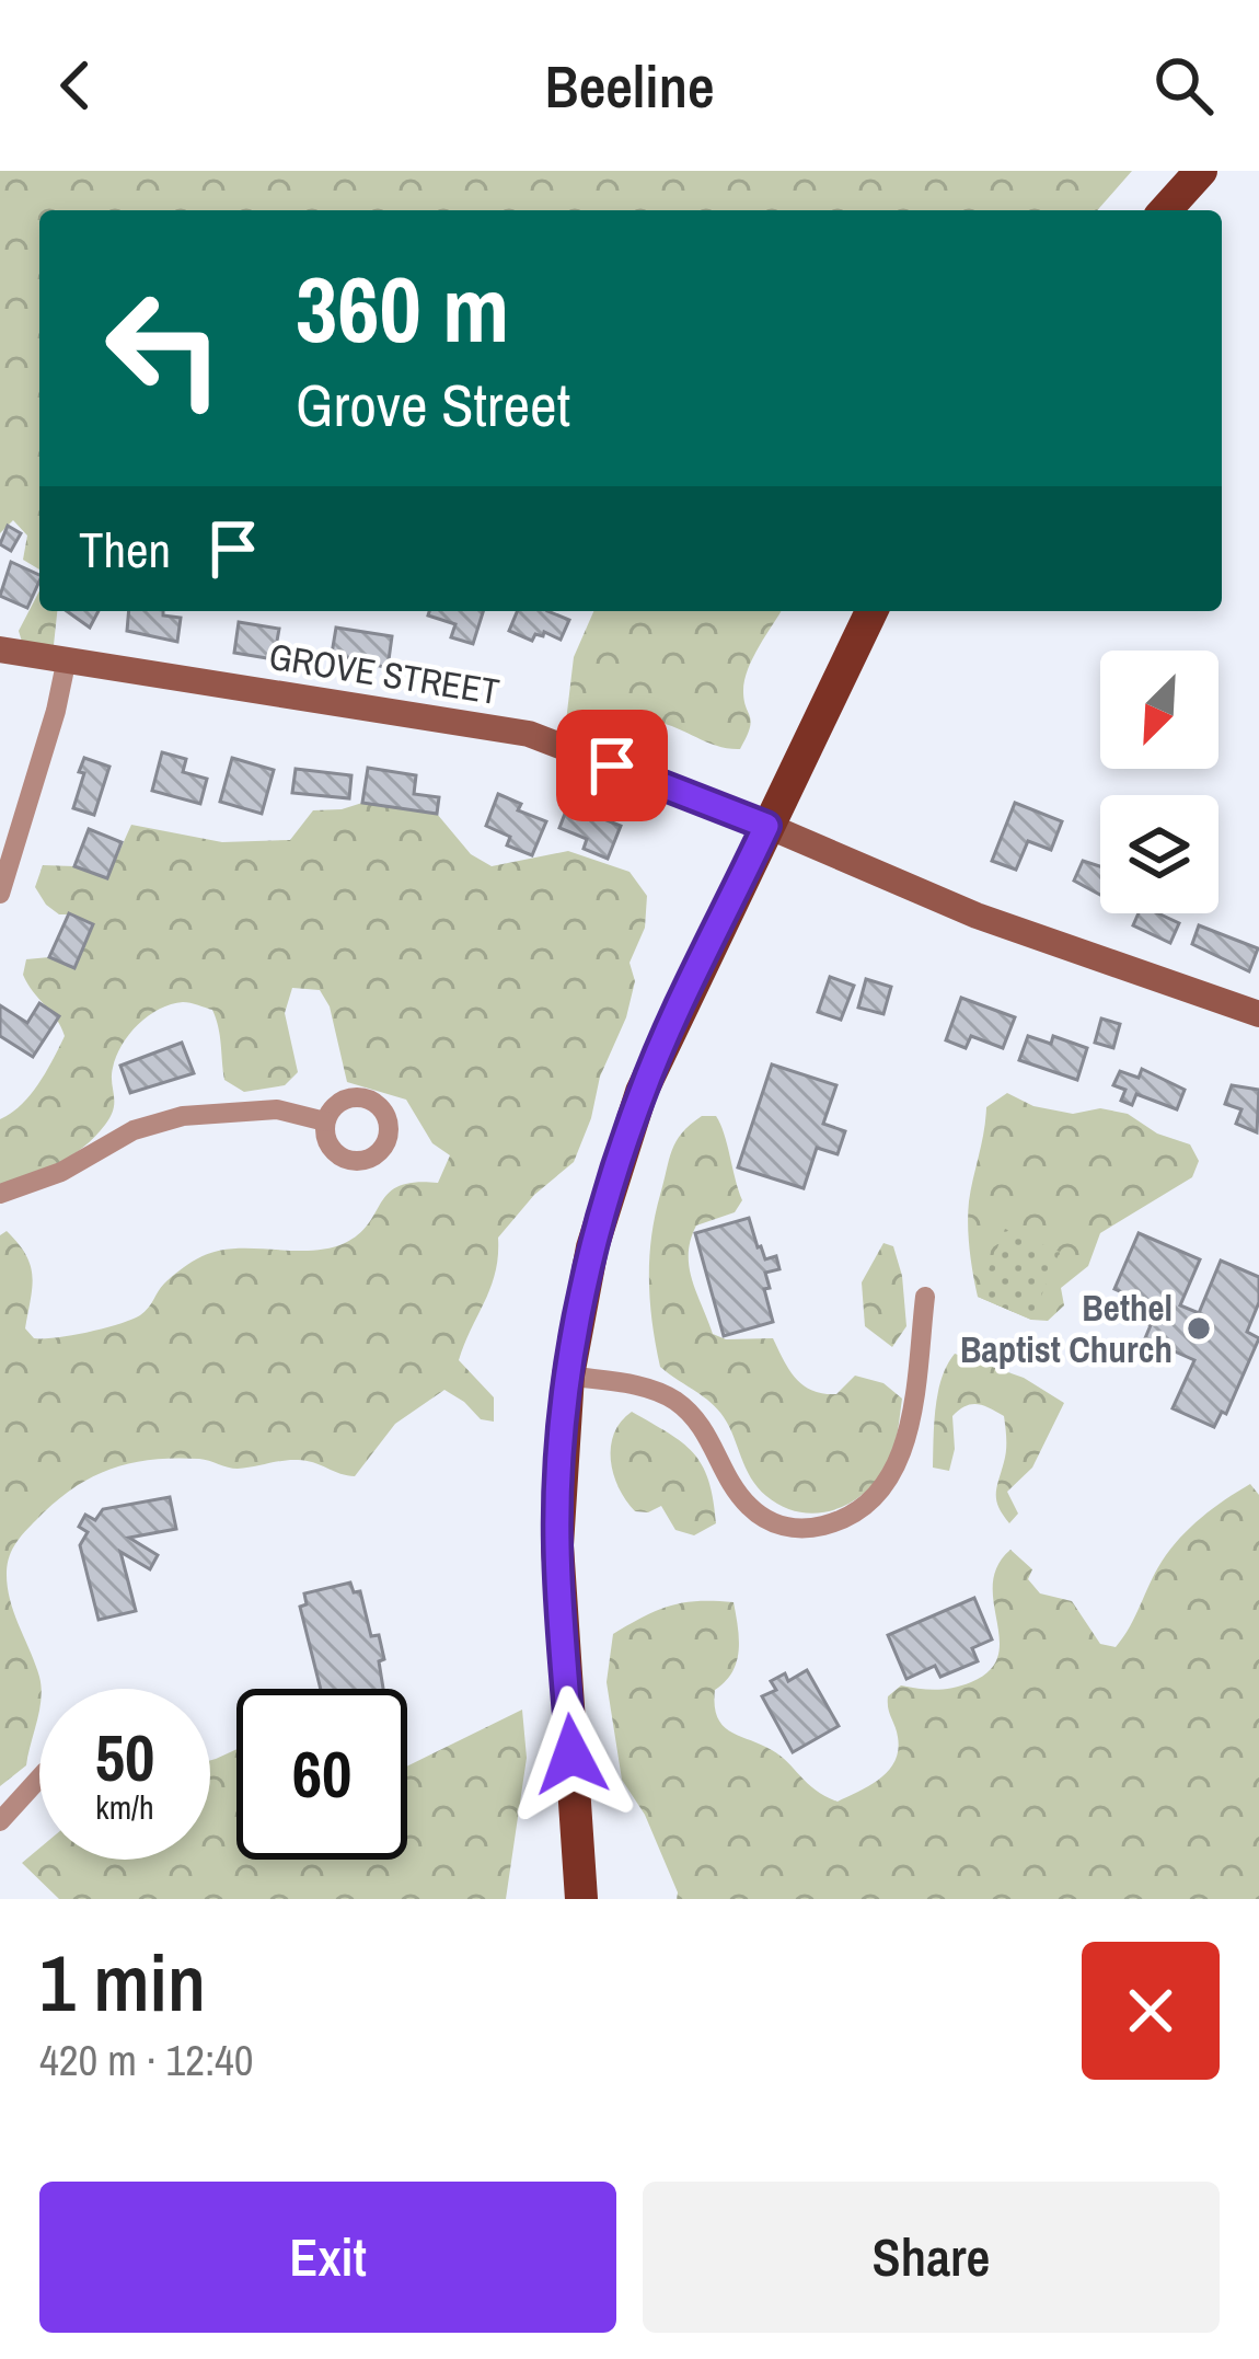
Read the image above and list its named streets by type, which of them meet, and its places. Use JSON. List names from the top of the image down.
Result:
{
  "streets": {
    "main road": ["GROVE STREET"]
  },
  "places": ["Bethel Baptist Church"],
  "north": "bottom left",
  "page": {
    "header": "Beeline",
    "turn": ["360 m", "Grove Street"],
    "then": "Then",
    "speed": "50 km/h",
    "limit": "60",
    "heading": ["1 min", "420 m · 12:40"],
    "buttons": ["Exit", "Share"]
  }
}
